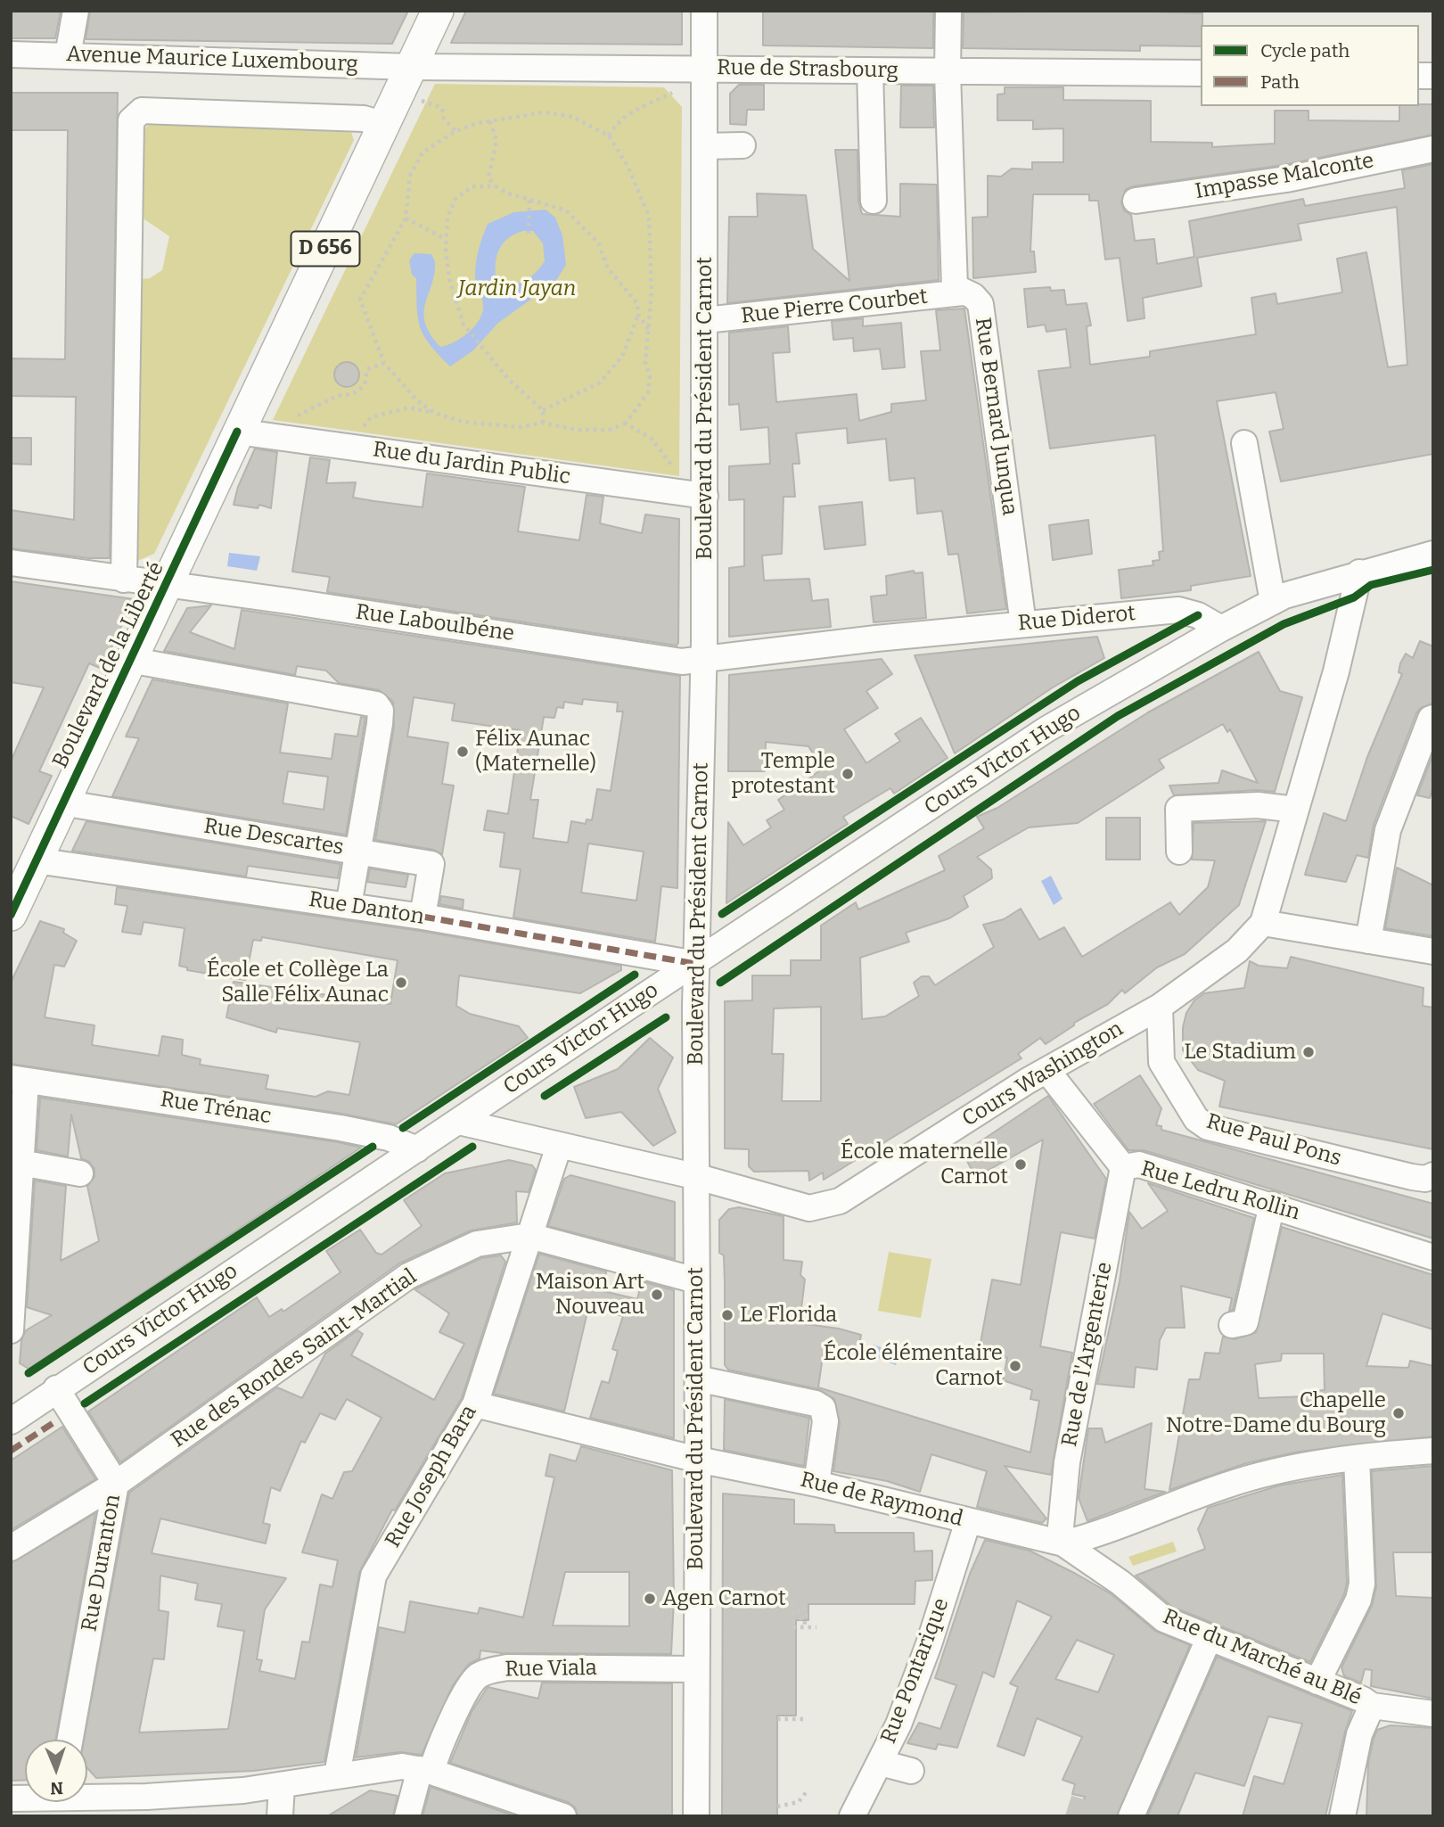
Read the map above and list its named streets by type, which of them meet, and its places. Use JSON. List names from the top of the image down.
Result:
{
  "streets": {
    "main road": ["D 656", "Boulevard de la Liberté"],
    "street": [
      "Avenue Maurice Luxembourg",
      "Rue de Strasbourg",
      "Impasse Malconte",
      "Rue Pierre Courbet",
      "Boulevard du Président Carnot",
      "Rue Bernard Junqua",
      "Rue du Jardin Public",
      "Rue Diderot",
      "Rue Laboulbéne",
      "Cours Victor Hugo",
      "Rue Descartes",
      "Rue Danton",
      "Cours Washington",
      "Rue Trénac",
      "Rue Paul Pons",
      "Rue Ledru Rollin",
      "Rue de l'Argenterie",
      "Rue des Rondes Saint-Martial",
      "Rue Joseph Bara",
      "Rue de Raymond",
      "Rue Duranton",
      "Rue du Marché au Blé",
      "Rue Viala",
      "Rue Pontarique"
    ]
  },
  "crossings": [
    ["Avenue Maurice Luxembourg", "Rue de Strasbourg"],
    ["Avenue Maurice Luxembourg", "Boulevard de la Liberté"],
    ["Rue de Strasbourg", "Boulevard du Président Carnot"],
    ["Rue de Strasbourg", "Rue Bernard Junqua"],
    ["Rue de Strasbourg", "Boulevard de la Liberté"],
    ["Rue Pierre Courbet", "Boulevard du Président Carnot"],
    ["Rue Pierre Courbet", "Rue Bernard Junqua"],
    ["Boulevard du Président Carnot", "Rue du Jardin Public"],
    ["Boulevard du Président Carnot", "Rue Diderot"],
    ["Boulevard du Président Carnot", "Rue Laboulbéne"],
    ["Boulevard du Président Carnot", "Cours Victor Hugo"],
    ["Boulevard du Président Carnot", "Rue Danton"],
    ["Boulevard du Président Carnot", "Cours Washington"],
    ["Boulevard du Président Carnot", "Rue des Rondes Saint-Martial"],
    ["Boulevard du Président Carnot", "Rue de Raymond"],
    ["Boulevard du Président Carnot", "Rue Viala"],
    ["Rue Bernard Junqua", "Rue Diderot"],
    ["Rue du Jardin Public", "Boulevard de la Liberté"],
    ["Rue Diderot", "Rue Laboulbéne"],
    ["Rue Diderot", "Cours Victor Hugo"],
    ["Rue Laboulbéne", "Boulevard de la Liberté"],
    ["Boulevard de la Liberté", "Rue Descartes"],
    ["Boulevard de la Liberté", "Rue Danton"],
    ["Cours Victor Hugo", "Rue Danton"],
    ["Cours Victor Hugo", "Cours Washington"],
    ["Cours Victor Hugo", "Rue Trénac"],
    ["Cours Victor Hugo", "Rue Duranton"],
    ["Rue Descartes", "Rue Danton"],
    ["Cours Washington", "Rue Paul Pons"],
    ["Cours Washington", "Rue Ledru Rollin"],
    ["Cours Washington", "Rue Joseph Bara"],
    ["Rue Ledru Rollin", "Rue de l'Argenterie"],
    ["Rue de l'Argenterie", "Rue de Raymond"],
    ["Rue de l'Argenterie", "Rue du Marché au Blé"],
    ["Rue des Rondes Saint-Martial", "Rue Joseph Bara"],
    ["Rue des Rondes Saint-Martial", "Rue Duranton"],
    ["Rue Joseph Bara", "Rue de Raymond"],
    ["Rue de Raymond", "Rue du Marché au Blé"],
    ["Rue de Raymond", "Rue Pontarique"]
  ],
  "parks": ["Jardin Jayan"],
  "places": [
    "Félix Aunac (Maternelle)",
    "Temple protestant",
    "École et Collège La Salle Félix Aunac",
    "Le Stadium",
    "École maternelle Carnot",
    "Maison Art Nouveau",
    "Le Florida",
    "École élémentaire Carnot",
    "Chapelle Notre-Dame du Bourg",
    "Agen Carnot"
  ],
  "legend": ["Cycle path", "Path"],
  "north": "bottom"
}
